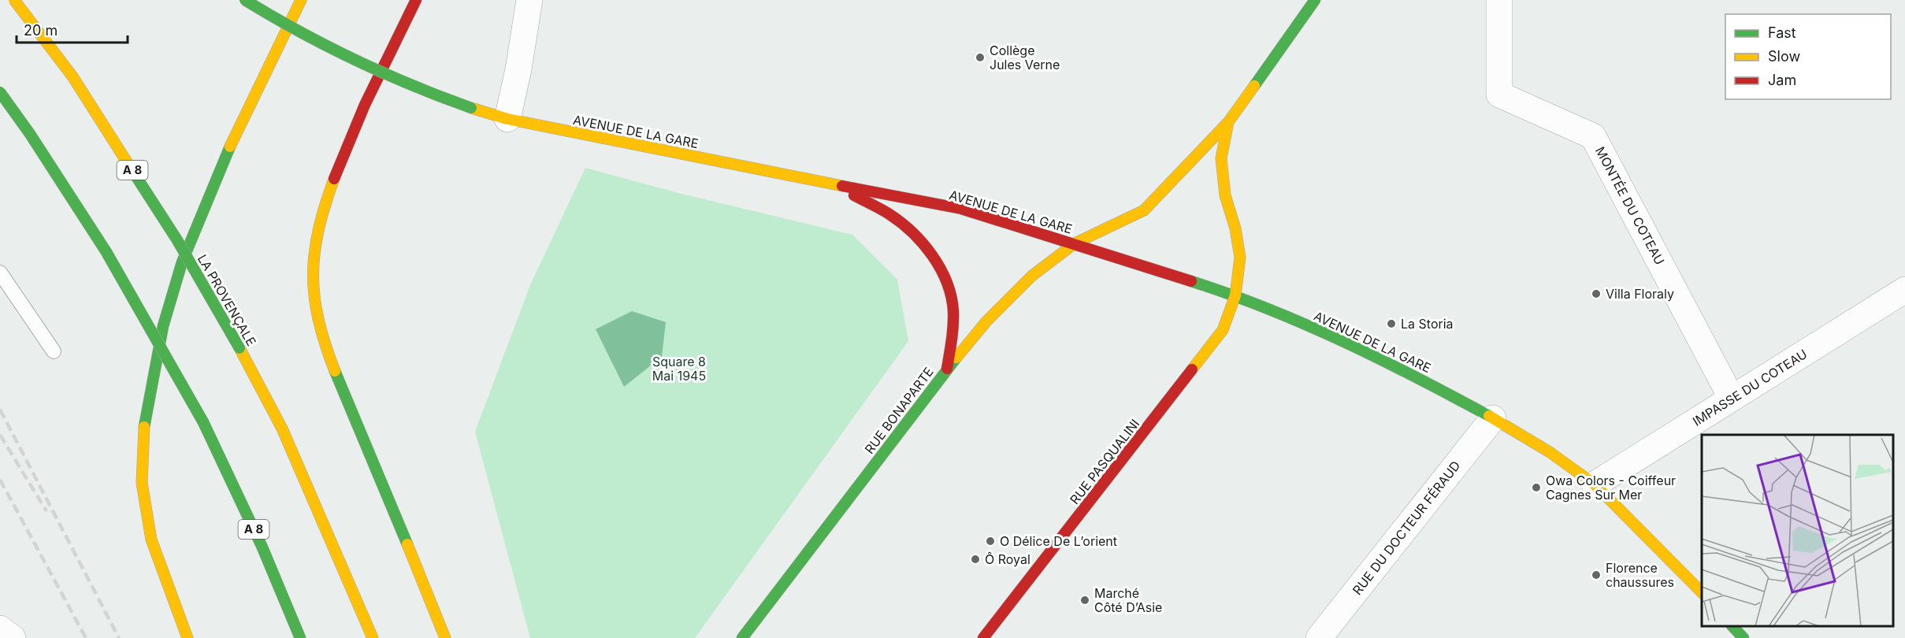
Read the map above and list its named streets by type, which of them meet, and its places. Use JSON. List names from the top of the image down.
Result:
{
  "streets": {
    "main road": [
      "AVENUE DE LA GARE",
      "A 8",
      "LA PROVENÇALE",
      "RUE BONAPARTE",
      "RUE PASQUALINI"
    ],
    "street": ["MONTÉE DU COTEAU", "IMPASSE DU COTEAU", "RUE DU DOCTEUR FÉRAUD"]
  },
  "crossings": [
    ["AVENUE DE LA GARE", "IMPASSE DU COTEAU"],
    ["AVENUE DE LA GARE", "RUE BONAPARTE"],
    ["AVENUE DE LA GARE", "RUE PASQUALINI"],
    ["AVENUE DE LA GARE", "RUE DU DOCTEUR FÉRAUD"],
    ["MONTÉE DU COTEAU", "IMPASSE DU COTEAU"]
  ],
  "parks": ["Square 8 Mai 1945"],
  "places": [
    "Collège Jules Verne",
    "Villa Floraly",
    "La Storia",
    "Owa Colors - Coiffeur Cagnes Sur Mer",
    "O Délice De L’orient",
    "Ô Royal",
    "Florence chaussures",
    "Marché Côté D’Asie"
  ],
  "legend": ["Fast", "Slow", "Jam"],
  "scale_bar": "20 m"
}
